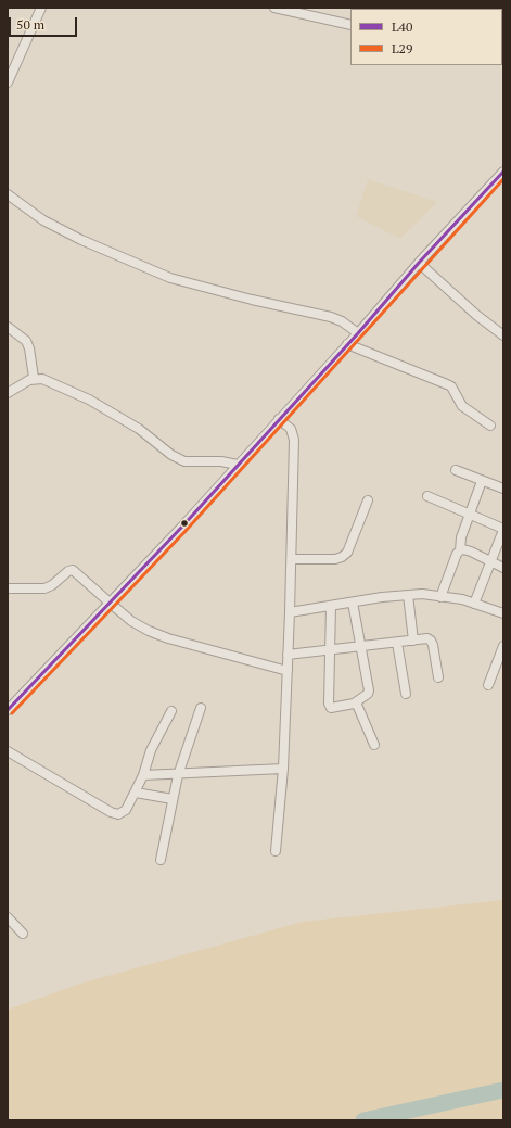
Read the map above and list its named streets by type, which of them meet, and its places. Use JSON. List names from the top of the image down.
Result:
{
  "lines": ["transit line L40", "transit line L29"],
  "legend": ["L40", "L29"],
  "scale_bar": "50 m"
}
